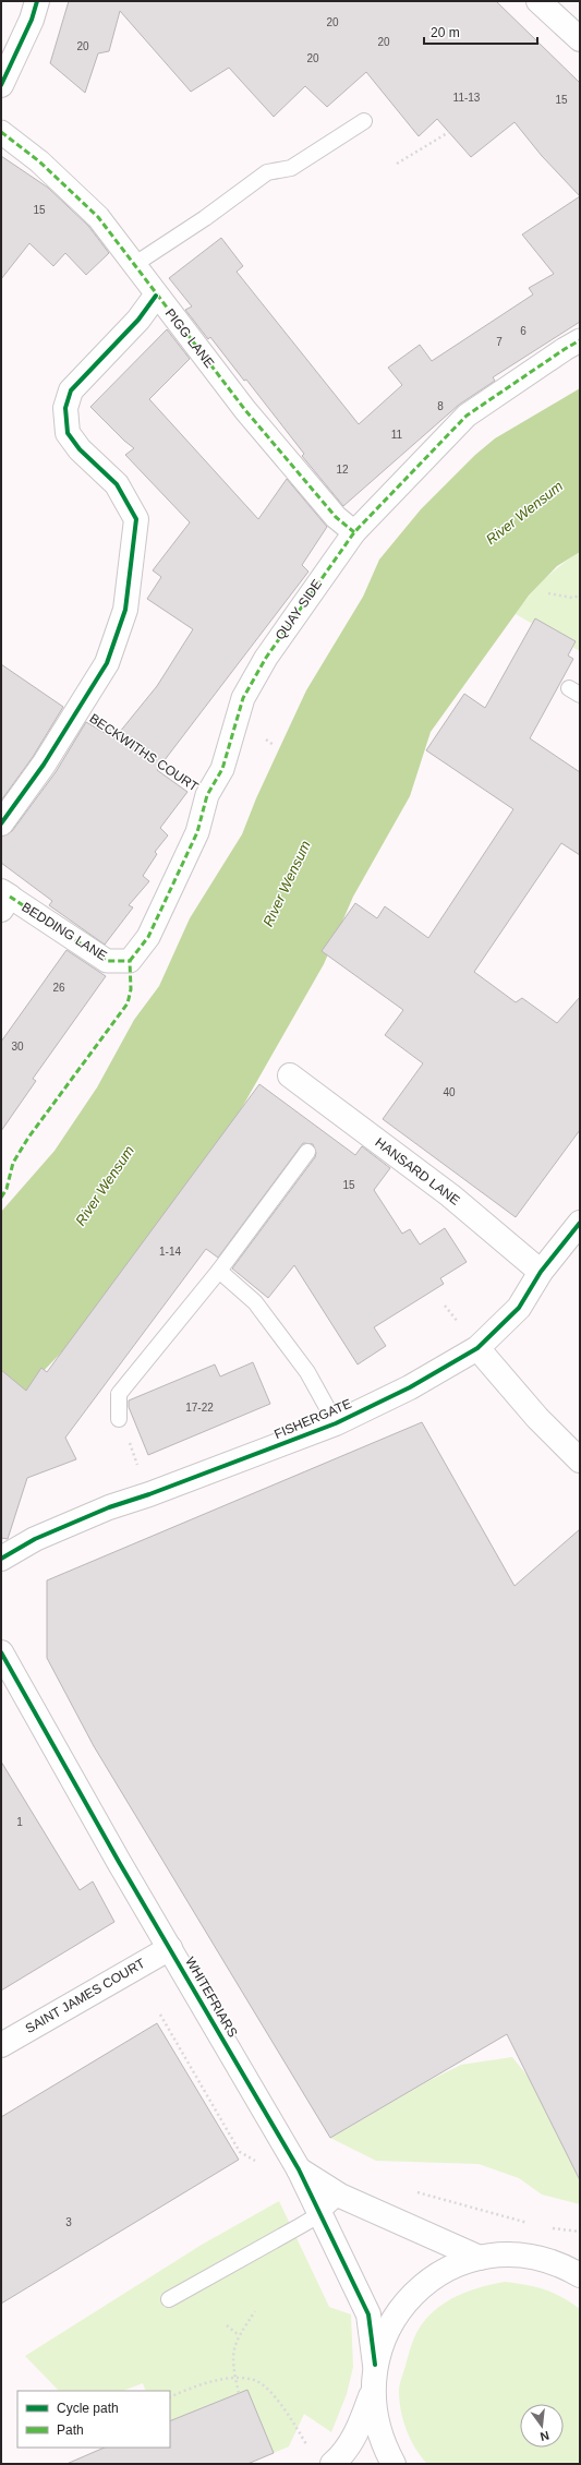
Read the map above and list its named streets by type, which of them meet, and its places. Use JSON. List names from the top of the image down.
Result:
{
  "streets": {
    "street": [
      "PIGG LANE",
      "QUAY SIDE",
      "BEDDING LANE",
      "HANSARD LANE",
      "FISHERGATE",
      "SAINT JAMES COURT",
      "WHITEFRIARS"
    ],
    "path": ["BECKWITHS COURT"]
  },
  "crossings": [
    ["PIGG LANE", "QUAY SIDE"],
    ["QUAY SIDE", "BECKWITHS COURT"],
    ["QUAY SIDE", "BEDDING LANE"],
    ["HANSARD LANE", "FISHERGATE"],
    ["SAINT JAMES COURT", "WHITEFRIARS"]
  ],
  "water": ["River Wensum"],
  "house_numbers": [
    "20",
    "20",
    "20",
    "20",
    "11-13",
    "15",
    "15",
    "6",
    "7",
    "8",
    "11",
    "12",
    "26",
    "30",
    "40",
    "15",
    "1-14",
    "17-22",
    "1",
    "3"
  ],
  "legend": ["Cycle path", "Path"],
  "scale_bar": "20 m",
  "north": "bottom"
}
